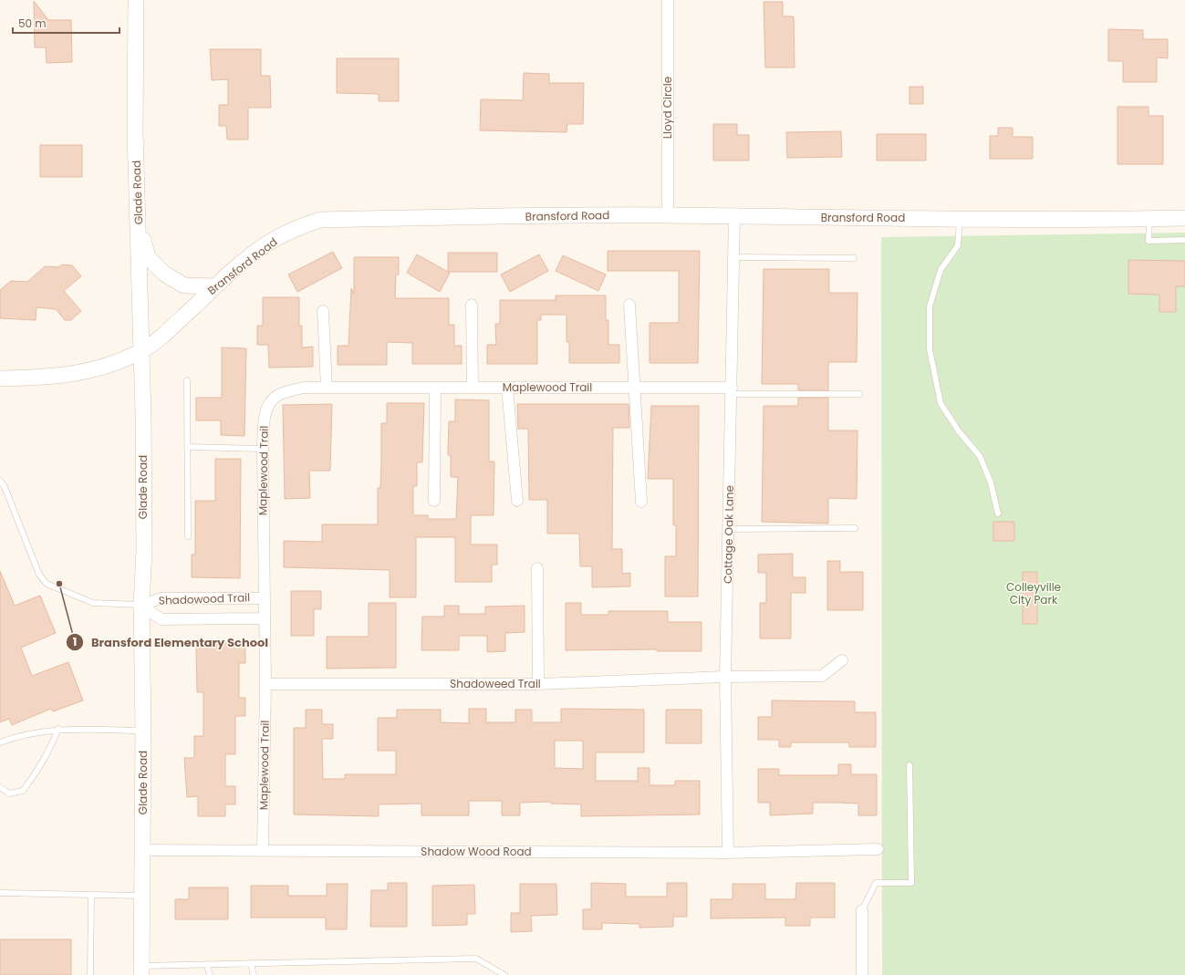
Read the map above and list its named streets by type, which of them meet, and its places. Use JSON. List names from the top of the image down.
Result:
{
  "streets": {
    "street": [
      "Lloyd Circle",
      "Glade Road",
      "Bransford Road",
      "Maplewood Trail",
      "Cottage Oak Lane",
      "Shadowood Trail",
      "Shadoweed Trail",
      "Shadow Wood Road"
    ]
  },
  "crossings": [
    ["Lloyd Circle", "Bransford Road"],
    ["Glade Road", "Bransford Road"],
    ["Glade Road", "Shadowood Trail"],
    ["Glade Road", "Shadow Wood Road"],
    ["Bransford Road", "Cottage Oak Lane"],
    ["Maplewood Trail", "Cottage Oak Lane"],
    ["Maplewood Trail", "Shadowood Trail"],
    ["Maplewood Trail", "Shadoweed Trail"],
    ["Maplewood Trail", "Shadow Wood Road"],
    ["Cottage Oak Lane", "Shadoweed Trail"],
    ["Cottage Oak Lane", "Shadow Wood Road"]
  ],
  "parks": ["Colleyville City Park"],
  "places": ["Bransford Elementary School"],
  "scale_bar": "50 m"
}
